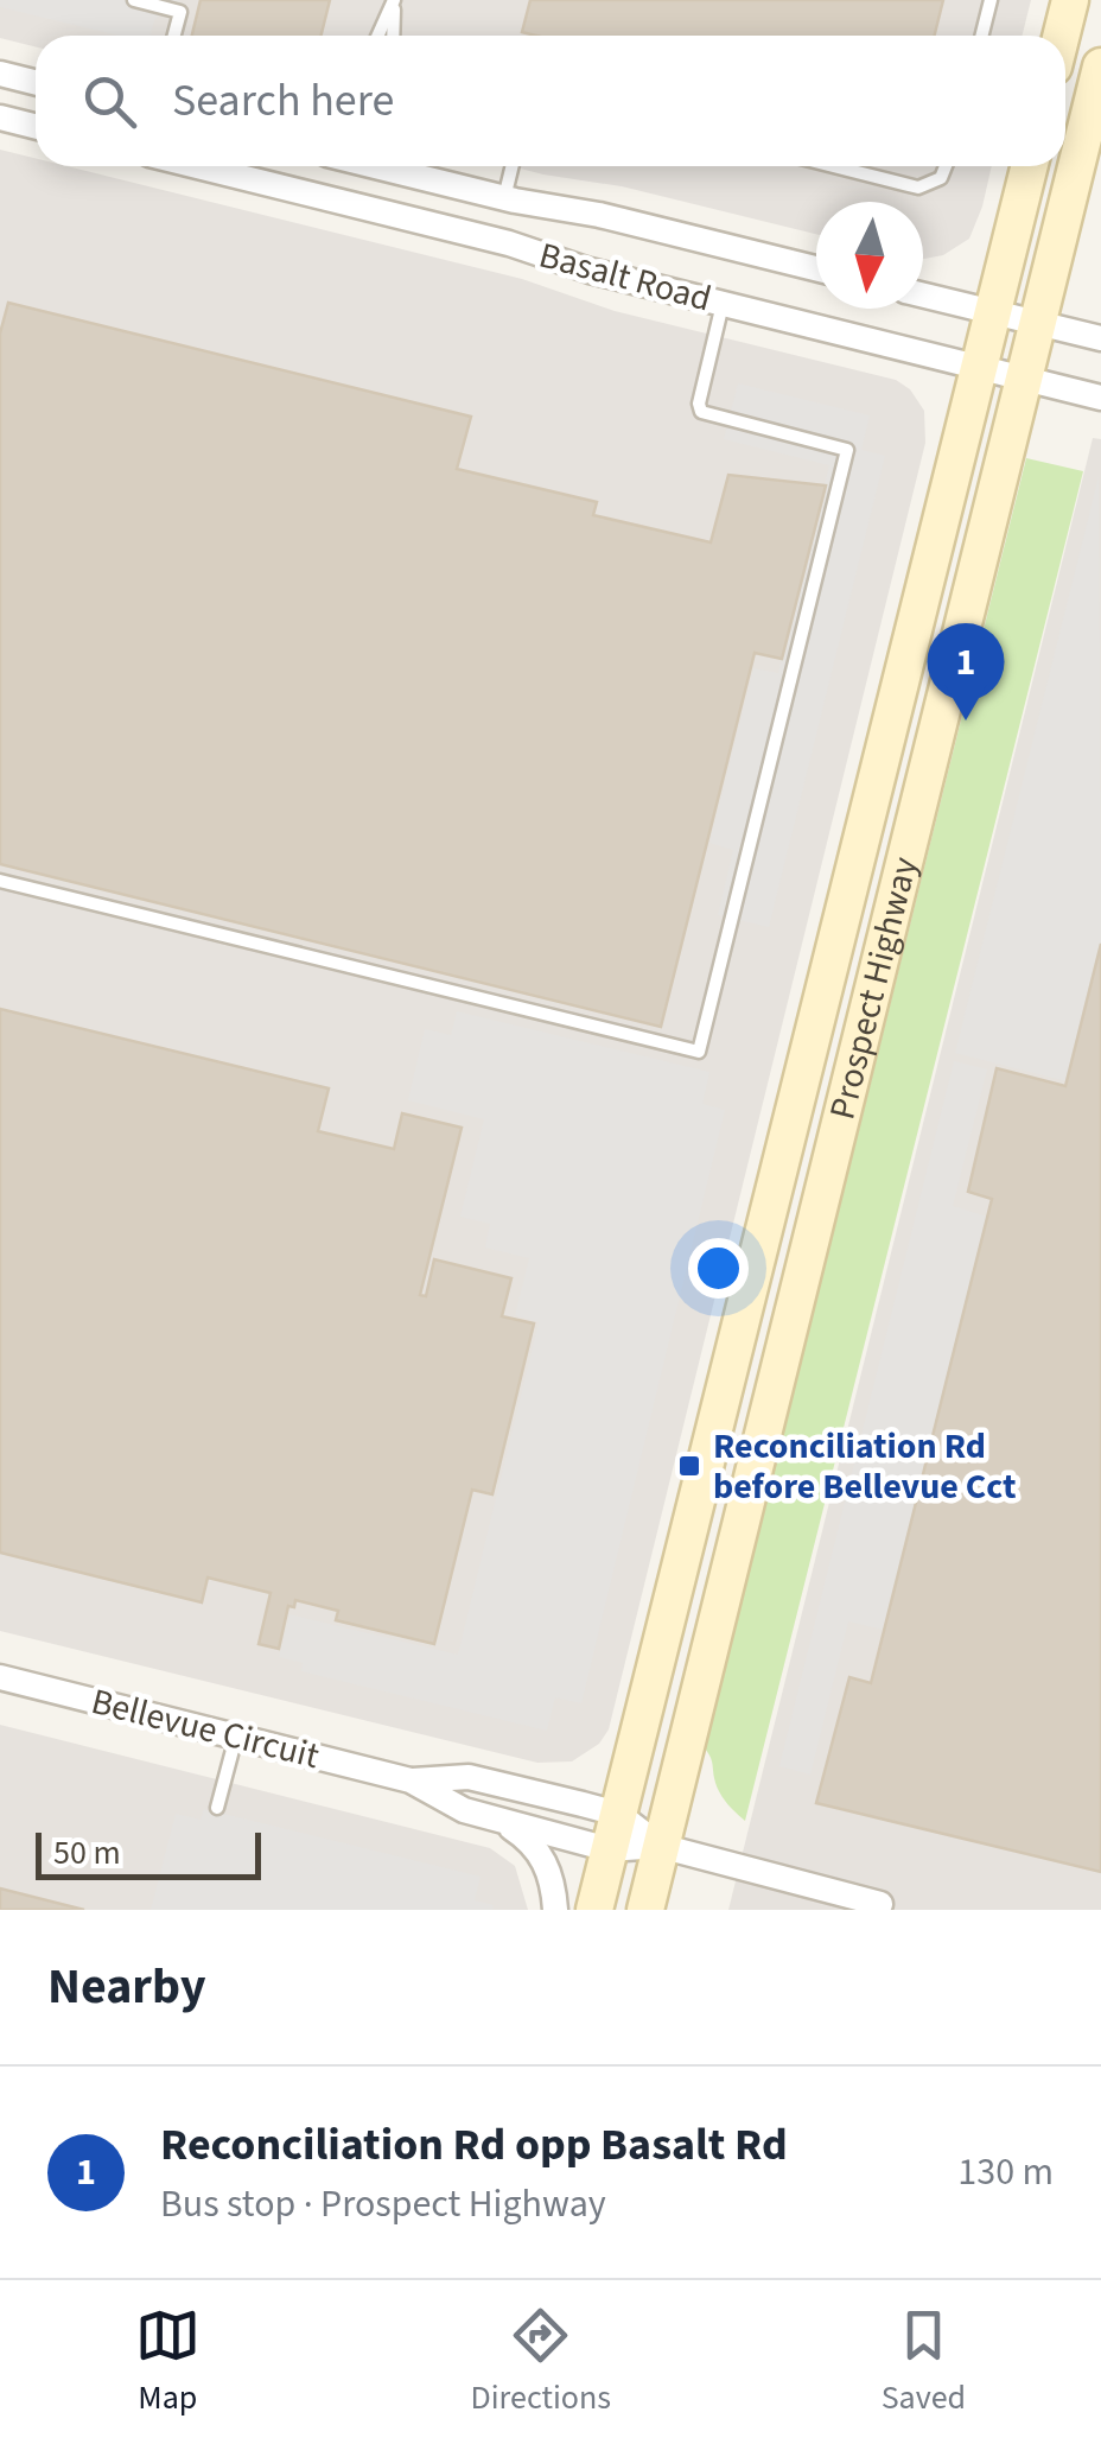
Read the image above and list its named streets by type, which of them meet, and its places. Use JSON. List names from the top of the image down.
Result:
{
  "streets": {
    "main road": ["Prospect Highway"],
    "street": ["Basalt Road", "Bellevue Circuit"]
  },
  "crossings": [
    ["Basalt Road", "Prospect Highway"],
    ["Prospect Highway", "Bellevue Circuit"]
  ],
  "places": {
    "transit": ["Reconciliation Rd before Bellevue Cct"]
  },
  "scale_bar": "50 m",
  "north": "bottom",
  "page": {
    "search": "Search here",
    "pins": "1",
    "scale": "50 m",
    "heading": "Nearby",
    "list": [
      {
        "mark": "1",
        "name": "Reconciliation Rd opp Basalt Rd",
        "note": "Bus stop · Prospect Highway",
        "value": "130 m"
      }
    ],
    "nav": ["Map", "Directions", "Saved"]
  }
}
